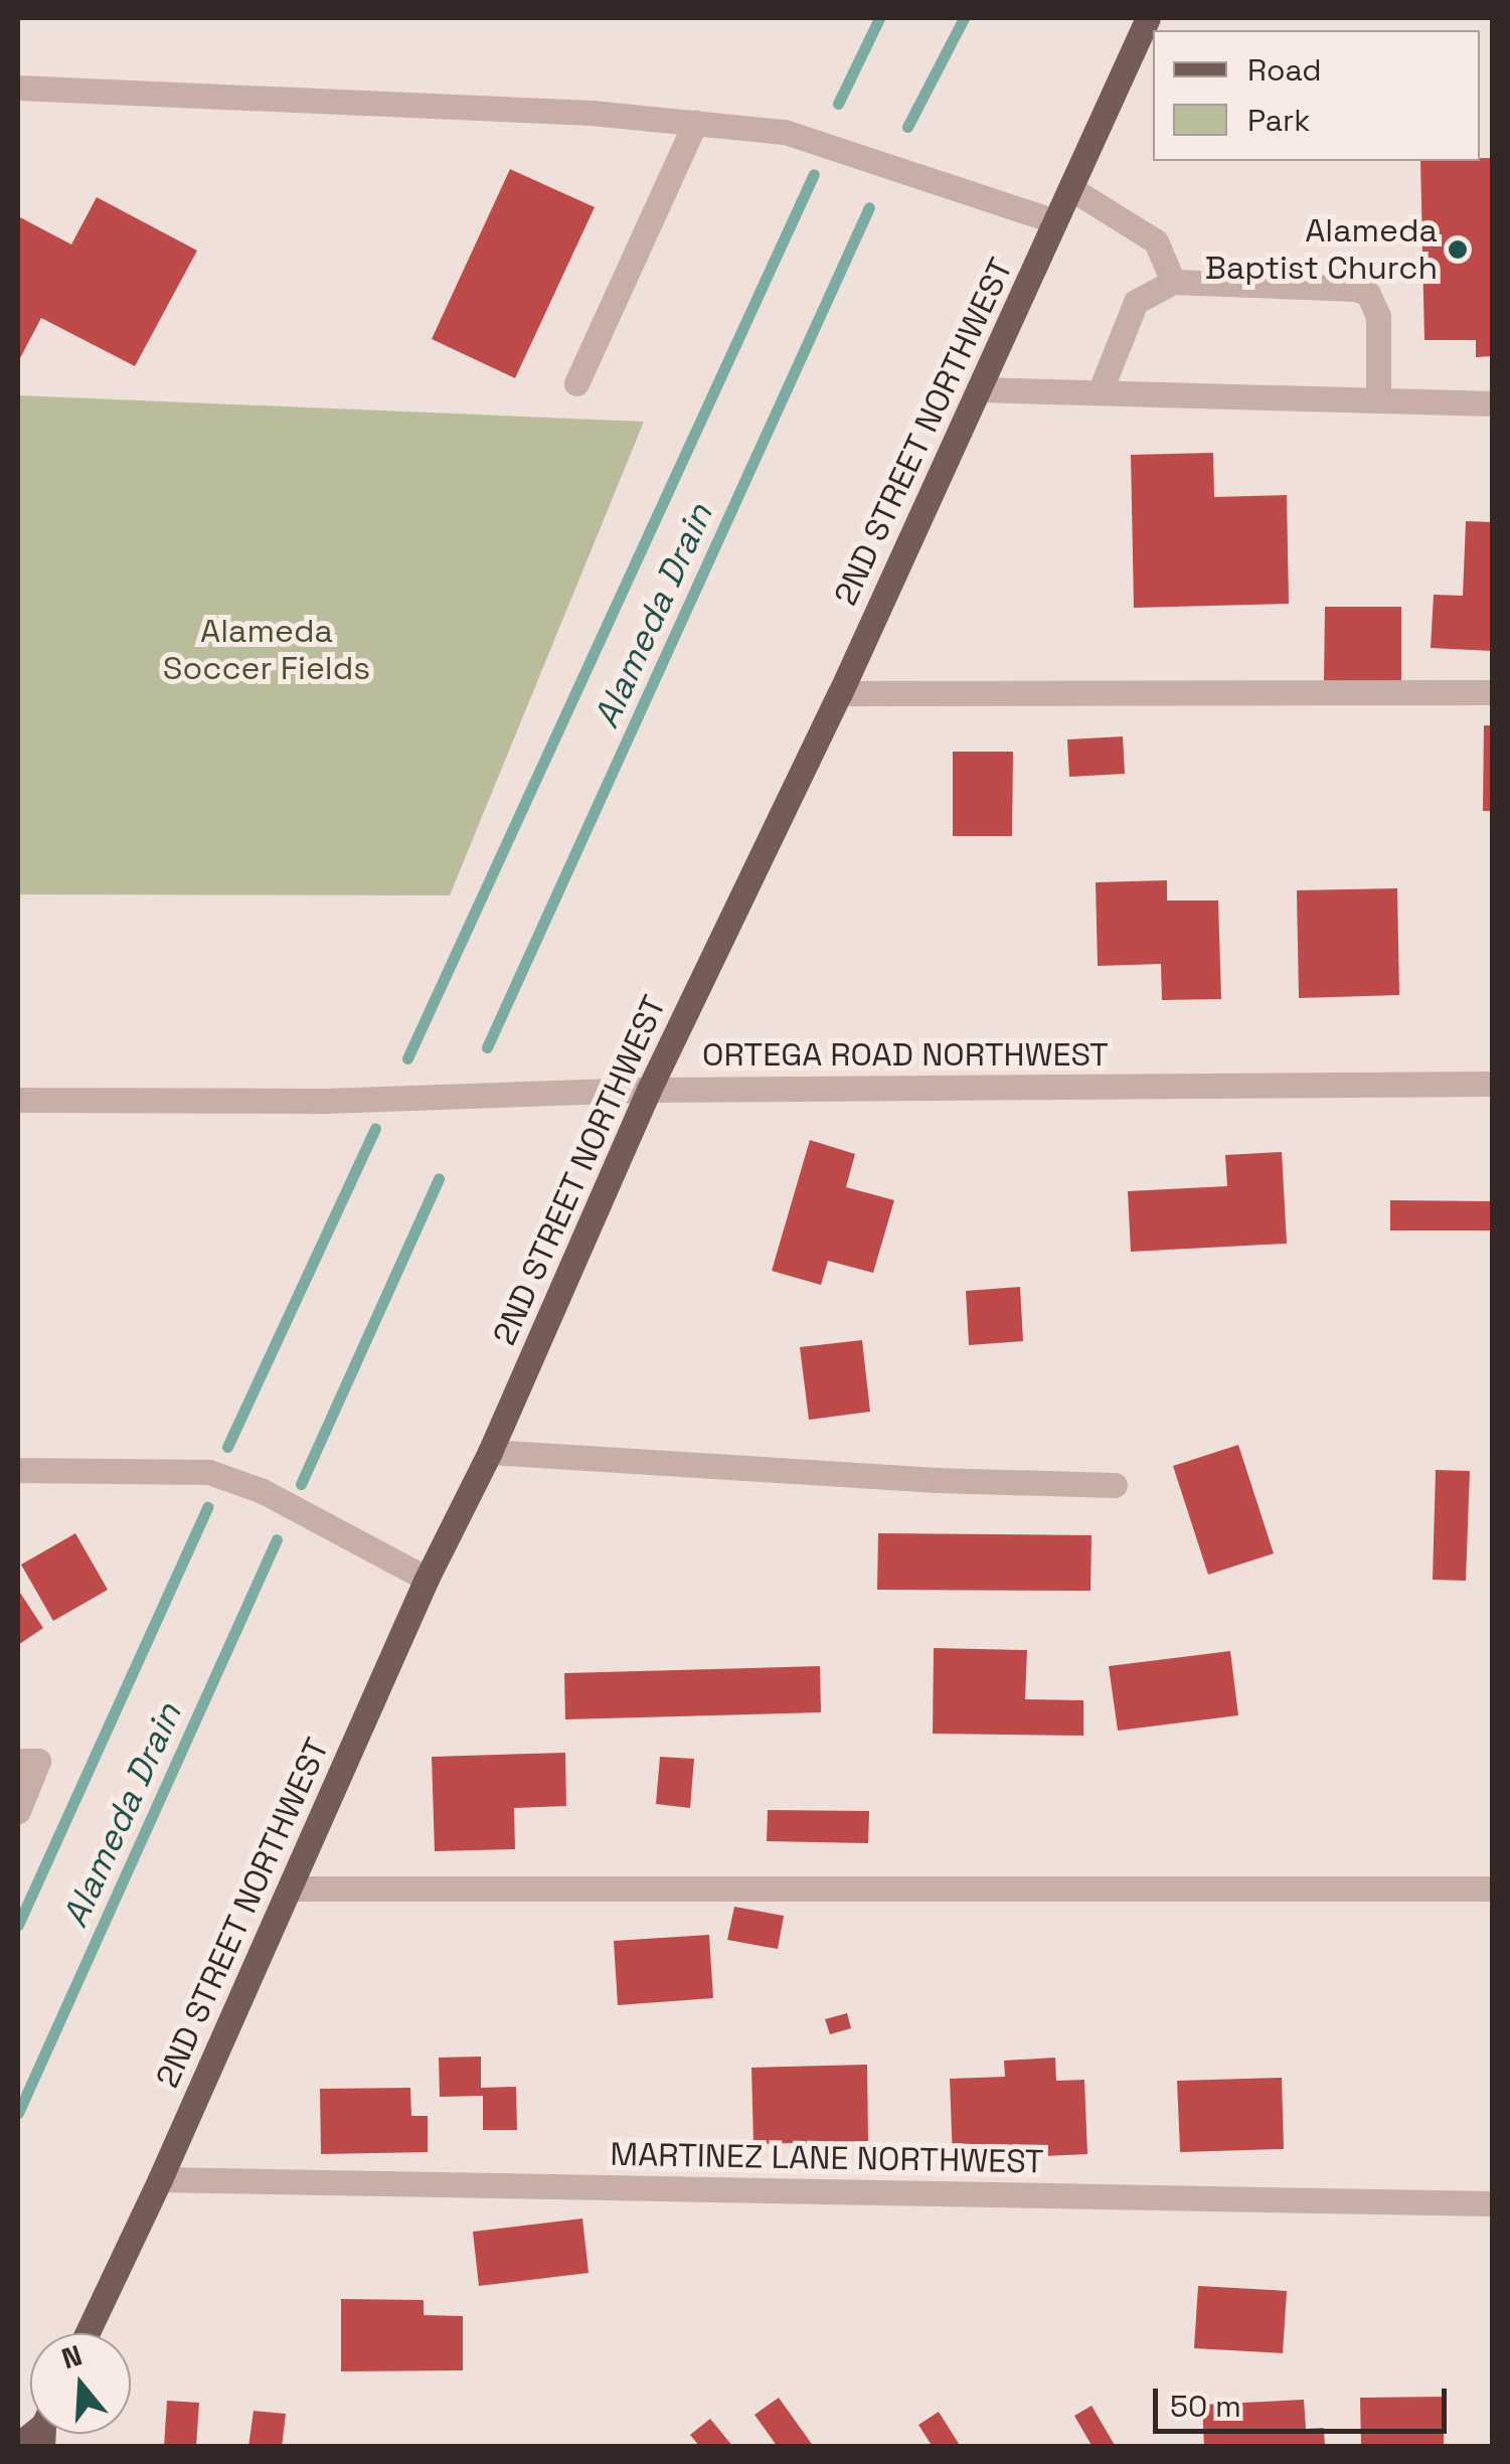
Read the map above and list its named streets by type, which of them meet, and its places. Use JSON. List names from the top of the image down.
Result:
{
  "streets": {
    "main road": ["2ND STREET NORTHWEST"],
    "street": ["ORTEGA ROAD NORTHWEST", "MARTINEZ LANE NORTHWEST"]
  },
  "crossings": [
    ["2ND STREET NORTHWEST", "ORTEGA ROAD NORTHWEST"],
    ["2ND STREET NORTHWEST", "MARTINEZ LANE NORTHWEST"]
  ],
  "water": ["Alameda Drain"],
  "parks": ["Alameda Soccer Fields"],
  "places": ["Alameda Baptist Church"],
  "legend": ["Road", "Park"],
  "scale_bar": "50 m",
  "north": "top"
}
